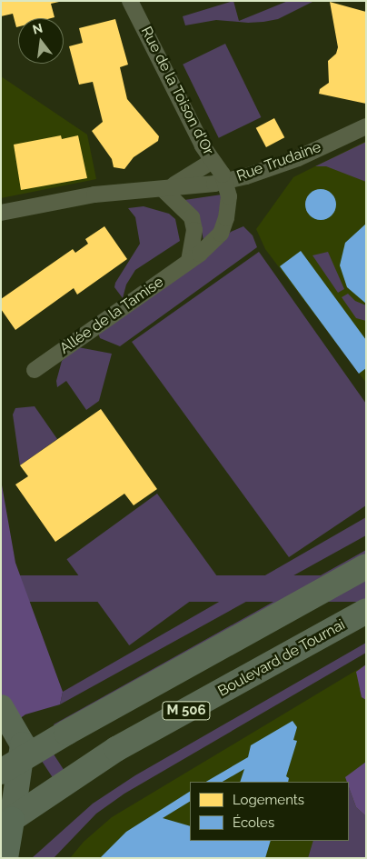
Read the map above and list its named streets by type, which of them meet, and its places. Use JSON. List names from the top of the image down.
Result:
{
  "streets": {
    "main road": ["Boulevard de Tournai", "M 506"],
    "street": ["Rue de la Toison d'Or", "Rue Trudaine", "Allée de la Tamise"]
  },
  "crossings": [
    ["Rue de la Toison d'Or", "Rue Trudaine"],
    ["Rue de la Toison d'Or", "Allée de la Tamise"],
    ["Rue Trudaine", "Allée de la Tamise"]
  ],
  "legend": ["Logements", "Écoles"],
  "north": "top"
}
